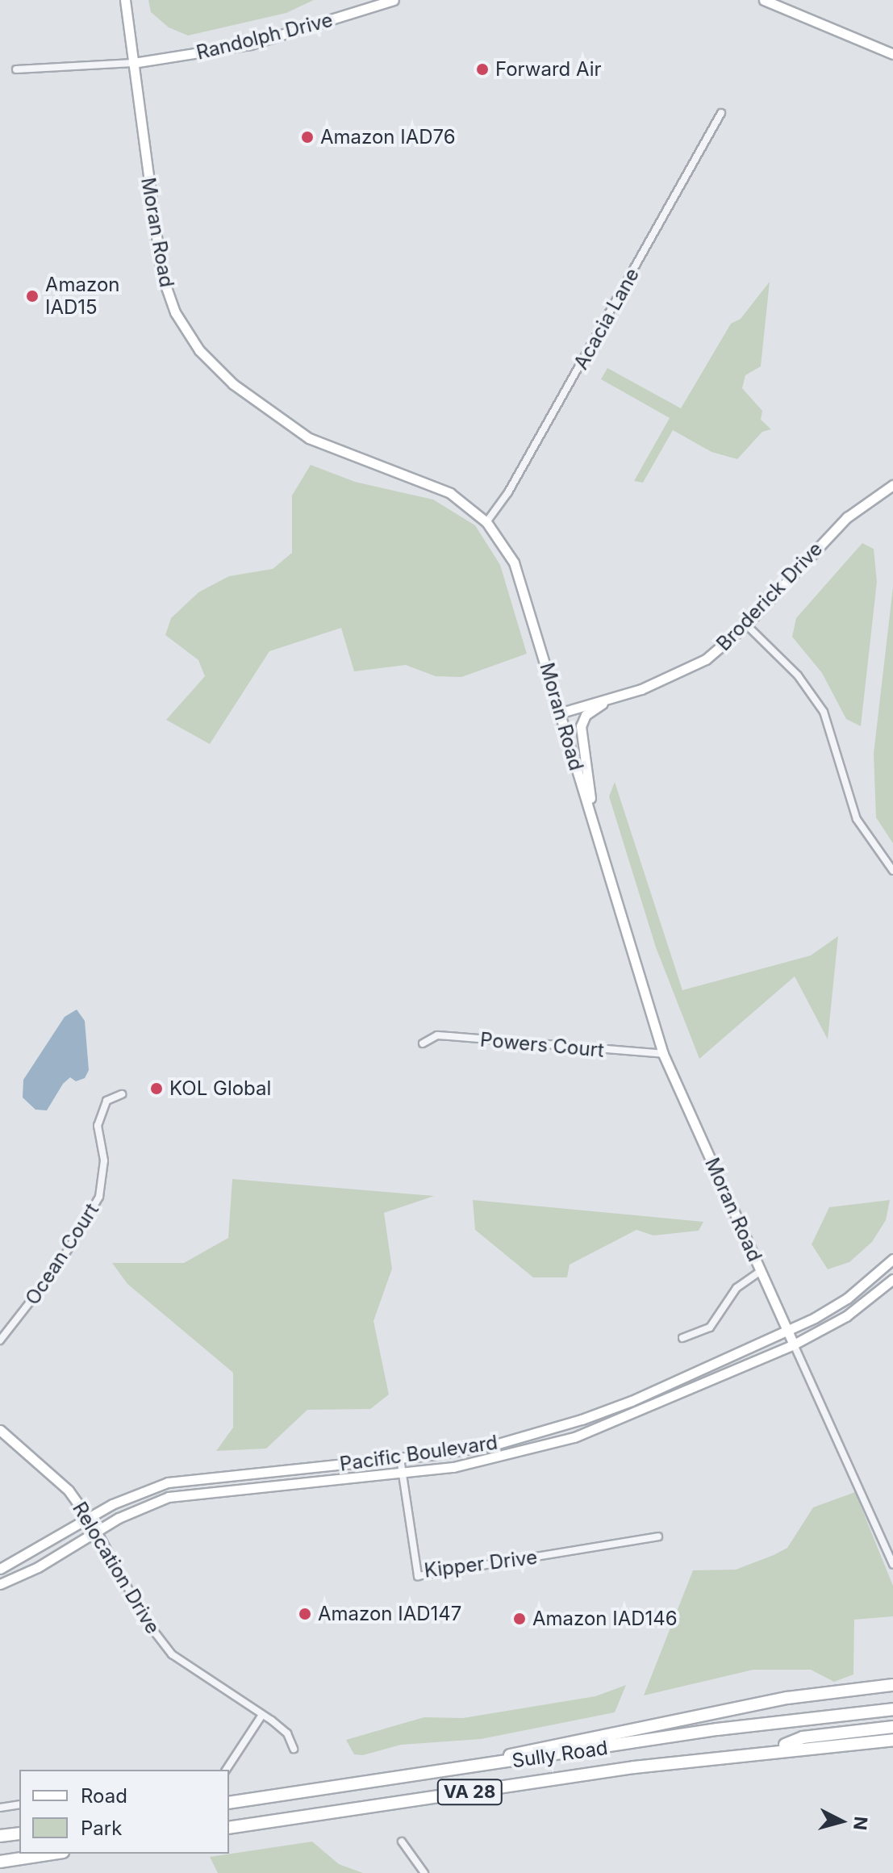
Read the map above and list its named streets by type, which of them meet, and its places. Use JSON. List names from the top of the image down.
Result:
{
  "streets": {
    "highway": ["Sully Road", "VA 28"],
    "street": [
      "Randolph Drive",
      "Moran Road",
      "Acacia Lane",
      "Broderick Drive",
      "Powers Court",
      "Ocean Court",
      "Pacific Boulevard",
      "Kipper Drive",
      "Relocation Drive"
    ]
  },
  "crossings": [
    ["Randolph Drive", "Moran Road"],
    ["Moran Road", "Acacia Lane"],
    ["Moran Road", "Broderick Drive"],
    ["Moran Road", "Powers Court"],
    ["Moran Road", "Pacific Boulevard"],
    ["Pacific Boulevard", "Kipper Drive"],
    ["Pacific Boulevard", "Relocation Drive"]
  ],
  "places": [
    "Forward Air",
    "Amazon IAD76",
    "Amazon IAD15",
    "KOL Global",
    "Amazon IAD147",
    "Amazon IAD146"
  ],
  "legend": ["Road", "Park"],
  "north": "right"
}
